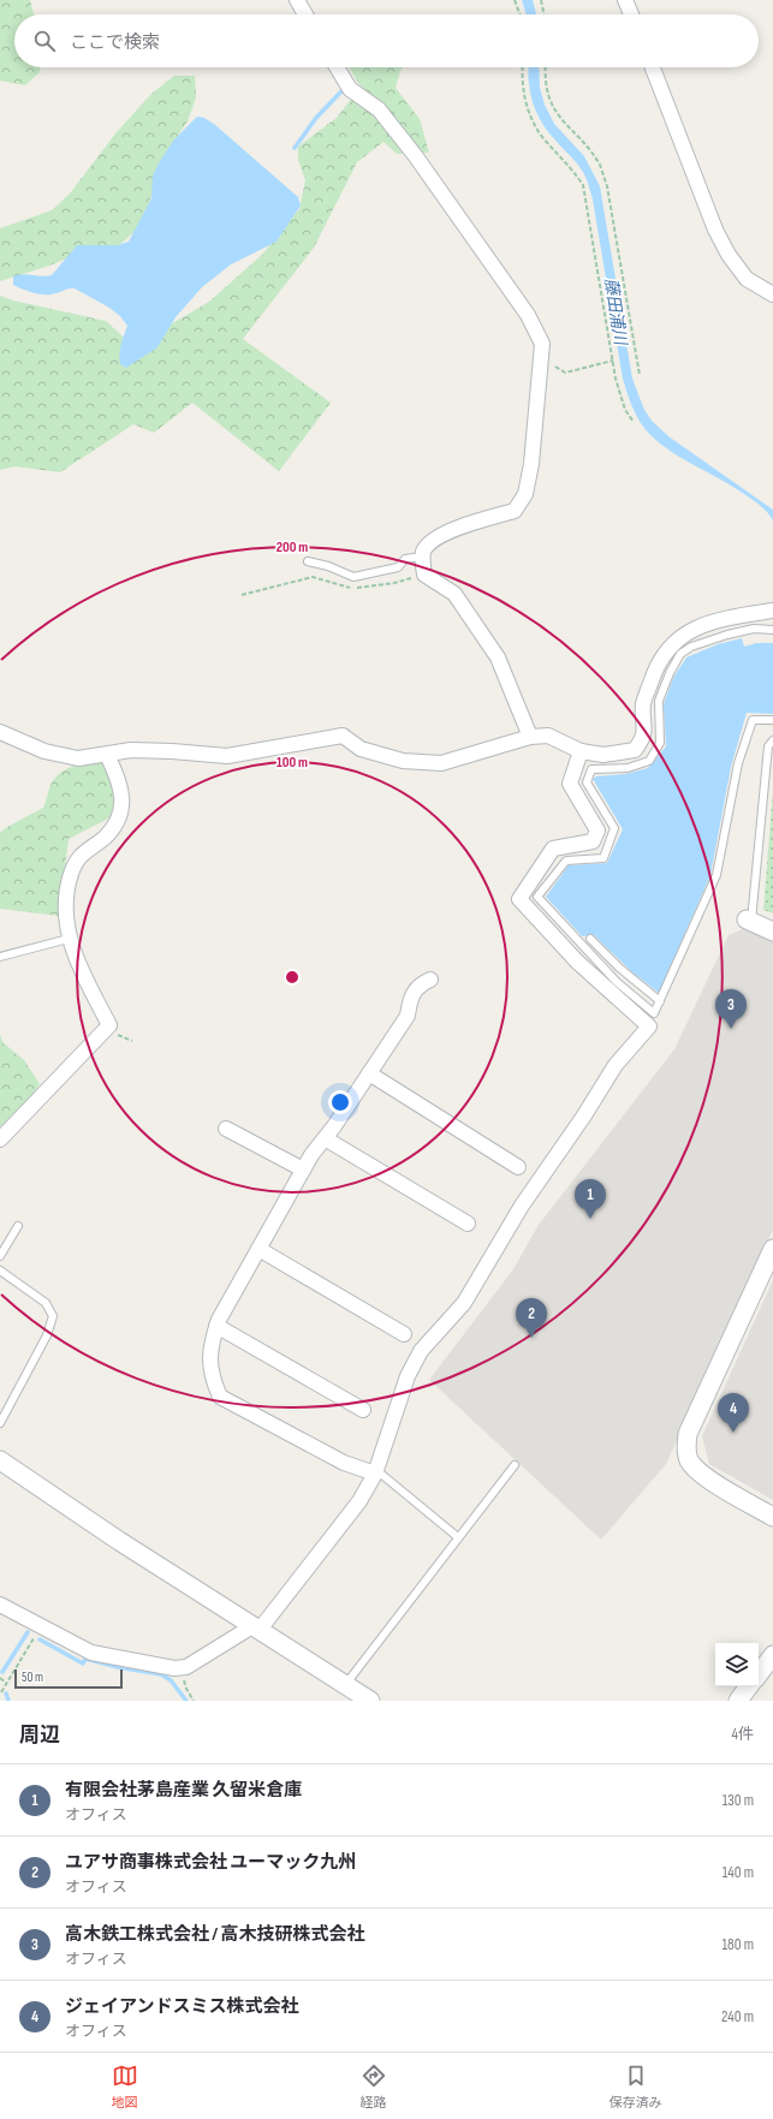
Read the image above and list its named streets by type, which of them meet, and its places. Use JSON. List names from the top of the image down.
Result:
{
  "water": ["藤田浦川"],
  "scale_bar": "50 m",
  "page": {
    "search": "ここで検索",
    "pins": [
      "3",
      "1",
      "2",
      "4"
    ],
    "scale": "50 m",
    "heading": ["周辺", "4件"],
    "list": [
      {
        "mark": "1",
        "name": "有限会社茅島産業 久留米倉庫",
        "note": "オフィス",
        "value": "130 m"
      },
      {
        "mark": "2",
        "name": "ユアサ商事株式会社 ユーマック九州",
        "note": "オフィス",
        "value": "140 m"
      },
      {
        "mark": "3",
        "name": "高木鉄工株式会社 / 高木技研株式会社",
        "note": "オフィス",
        "value": "180 m"
      },
      {
        "mark": "4",
        "name": "ジェイアンドスミス株式会社",
        "note": "オフィス",
        "value": "240 m"
      }
    ],
    "nav": ["地図", "経路", "保存済み"]
  },
  "rings": ["200 m", "100 m"]
}
